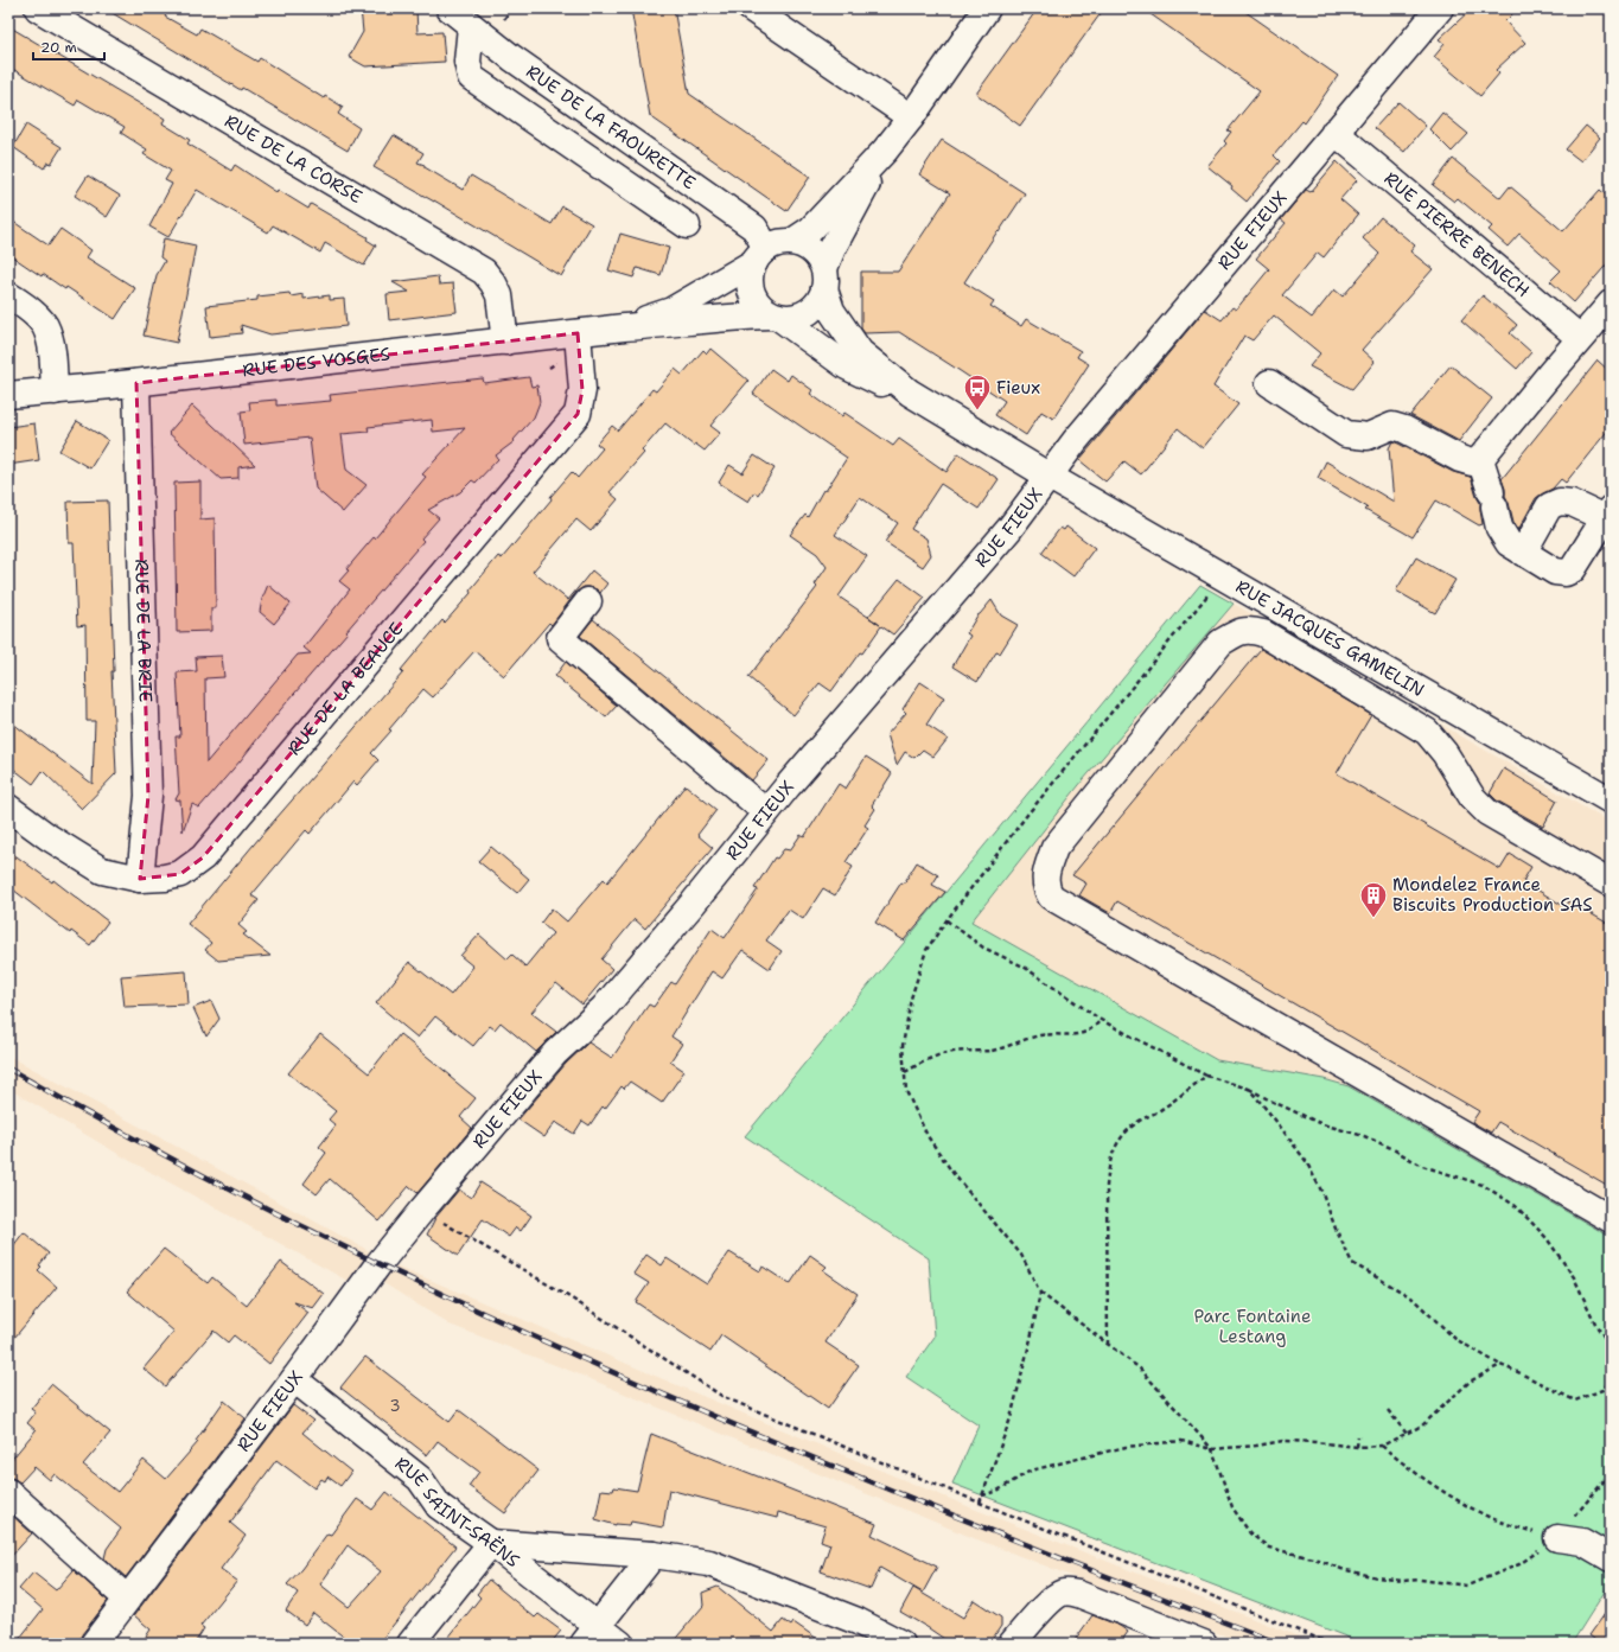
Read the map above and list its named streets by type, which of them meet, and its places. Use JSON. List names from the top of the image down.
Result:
{
  "streets": {
    "street": [
      "RUE DE LA FAOURETTE",
      "RUE DE LA CORSE",
      "RUE FIEUX",
      "RUE PIERRE BENECH",
      "RUE DES VOSGES",
      "RUE DE LA BRIE",
      "RUE JACQUES GAMELIN",
      "RUE DE LA BEAUCE",
      "RUE SAINT-SAËNS"
    ]
  },
  "crossings": [
    ["RUE DE LA FAOURETTE", "RUE DES VOSGES"],
    ["RUE DE LA CORSE", "RUE DES VOSGES"],
    ["RUE FIEUX", "RUE PIERRE BENECH"],
    ["RUE FIEUX", "RUE JACQUES GAMELIN"],
    ["RUE FIEUX", "RUE SAINT-SAËNS"],
    ["RUE DES VOSGES", "RUE DE LA BRIE"],
    ["RUE DES VOSGES", "RUE DE LA BEAUCE"],
    ["RUE DE LA BRIE", "RUE DE LA BEAUCE"]
  ],
  "parks": ["Parc Fontaine Lestang"],
  "places": {
    "bus stop": ["Fieux"],
    "building": ["Mondelez France Biscuits Production SAS"]
  },
  "house_numbers": ["3"],
  "scale_bar": "20 m"
}
